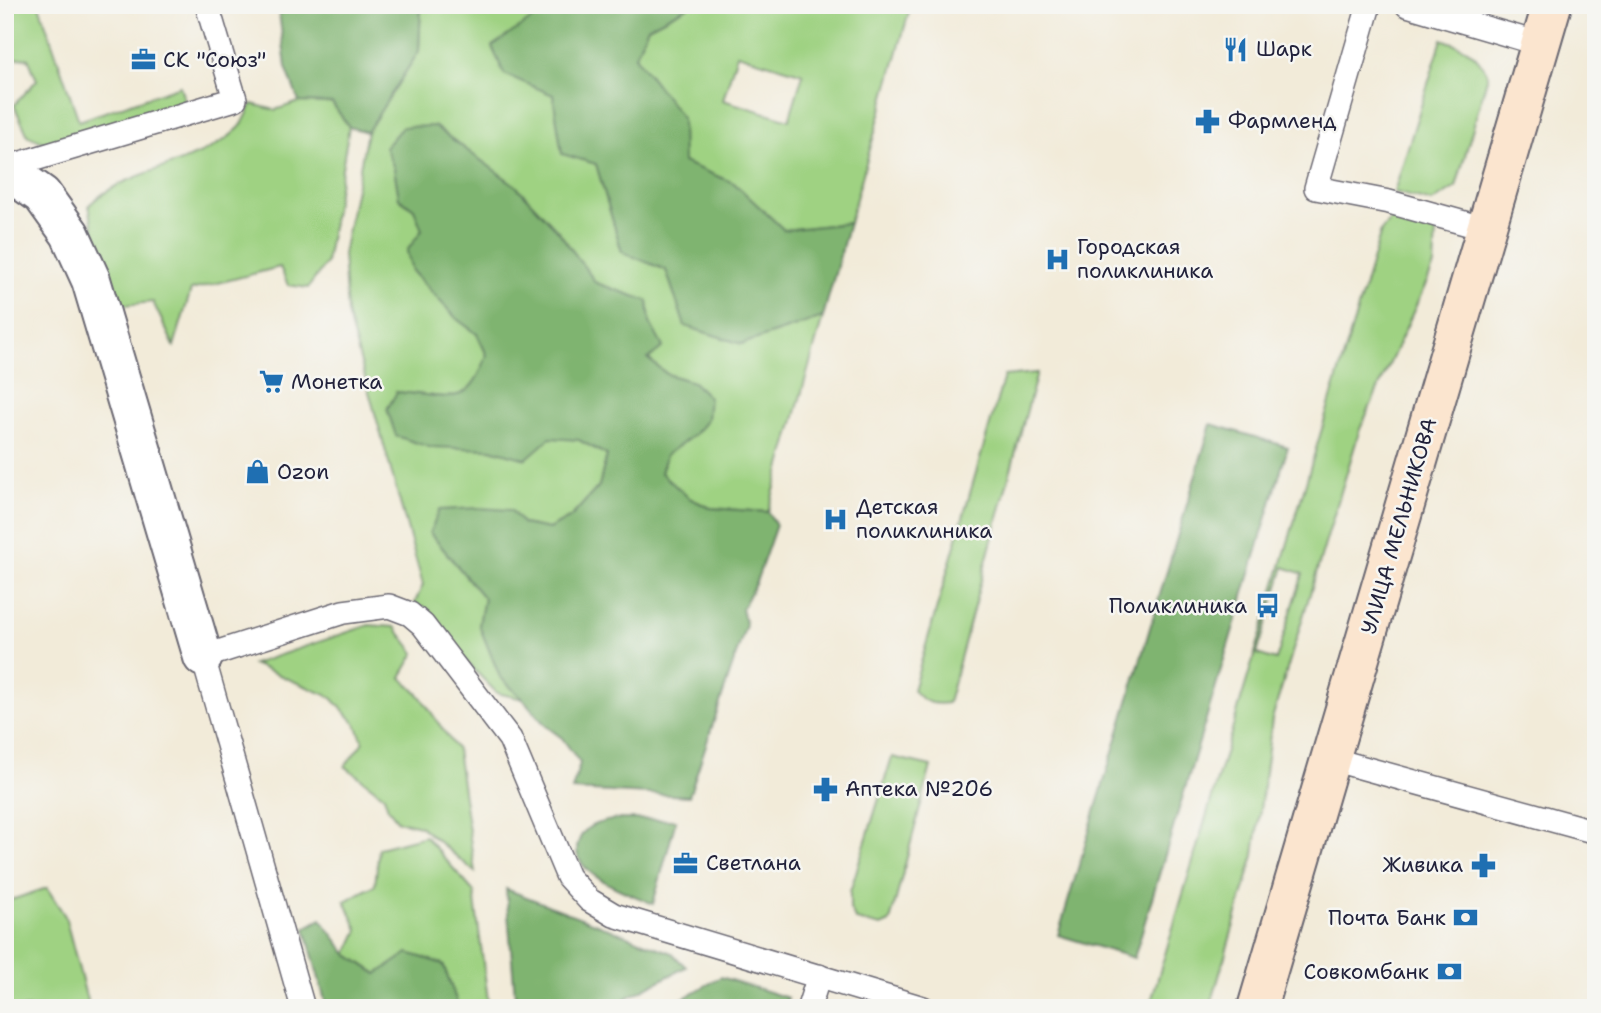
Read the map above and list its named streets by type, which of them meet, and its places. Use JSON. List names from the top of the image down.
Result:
{
  "streets": {
    "main road": ["УЛИЦА МЕЛЬНИКОВА"]
  },
  "places": {
    "restaurant": ["Шарк"],
    "office": ["СК \"Союз\"", "Светлана"],
    "pharmacy": ["Фармленд", "Аптека №206", "Живика"],
    "hospital": ["Городская поликлиника", "Детская поликлиника"],
    "supermarket": ["Монетка"],
    "shop": ["Ozon"],
    "bus stop": ["Поликлиника"],
    "bank": ["Почта Банк", "Совкомбанк"]
  }
}
